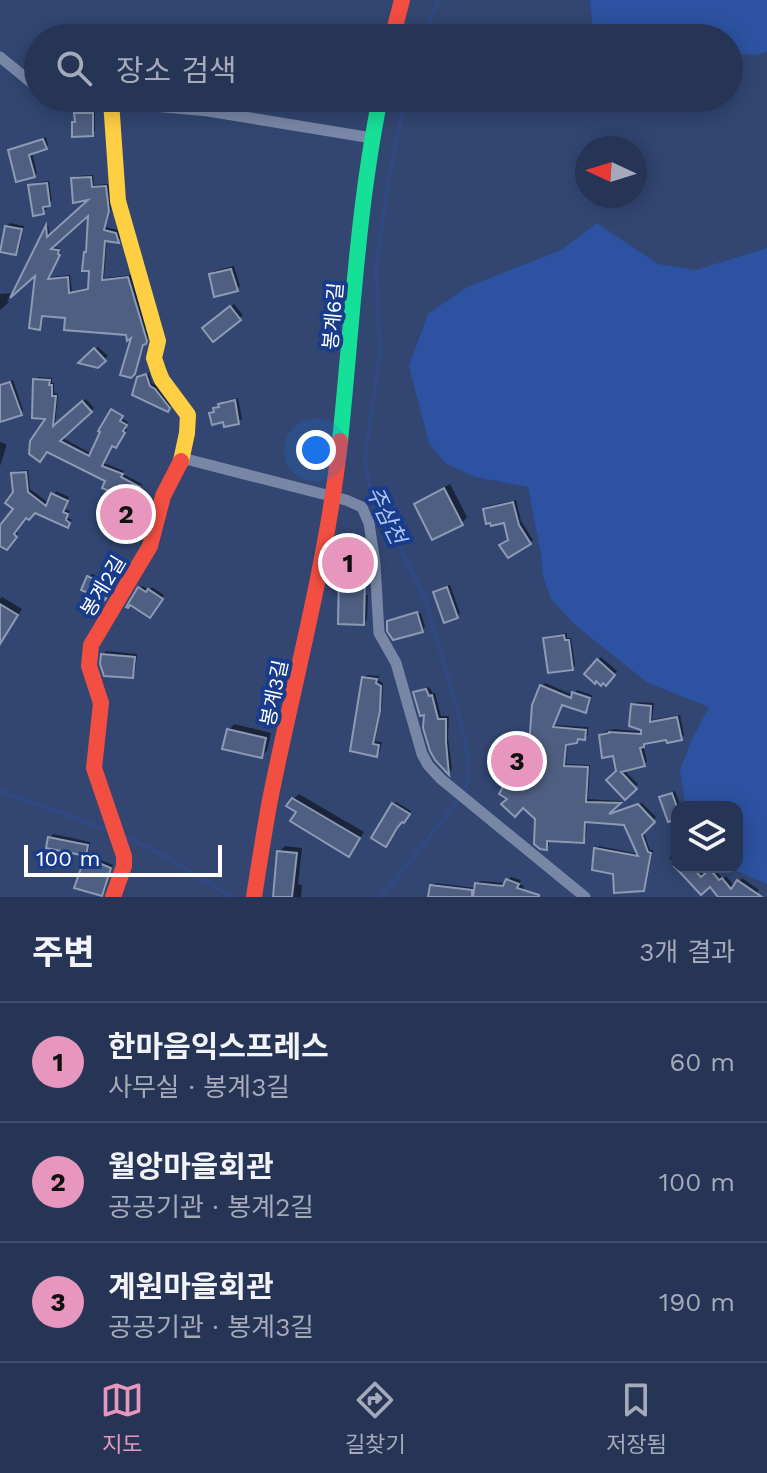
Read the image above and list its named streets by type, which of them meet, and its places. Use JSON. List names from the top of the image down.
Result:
{
  "streets": {
    "street": ["봉계6길", "봉계2길", "봉계3길"]
  },
  "crossings": [
    ["봉계6길", "봉계3길"]
  ],
  "water": ["주삼천"],
  "scale_bar": "100 m",
  "north": "left",
  "page": {
    "search": "장소 검색",
    "pins": ["2", "1", "3"],
    "scale": "100 m",
    "heading": ["주변", "3개 결과"],
    "list": [
      {
        "mark": "1",
        "name": "한마음익스프레스",
        "note": "사무실 · 봉계3길",
        "value": "60 m"
      },
      {
        "mark": "2",
        "name": "월앙마을회관",
        "note": "공공기관 · 봉계2길",
        "value": "100 m"
      },
      {
        "mark": "3",
        "name": "계원마을회관",
        "note": "공공기관 · 봉계3길",
        "value": "190 m"
      }
    ],
    "nav": ["지도", "길찾기", "저장됨"]
  }
}
